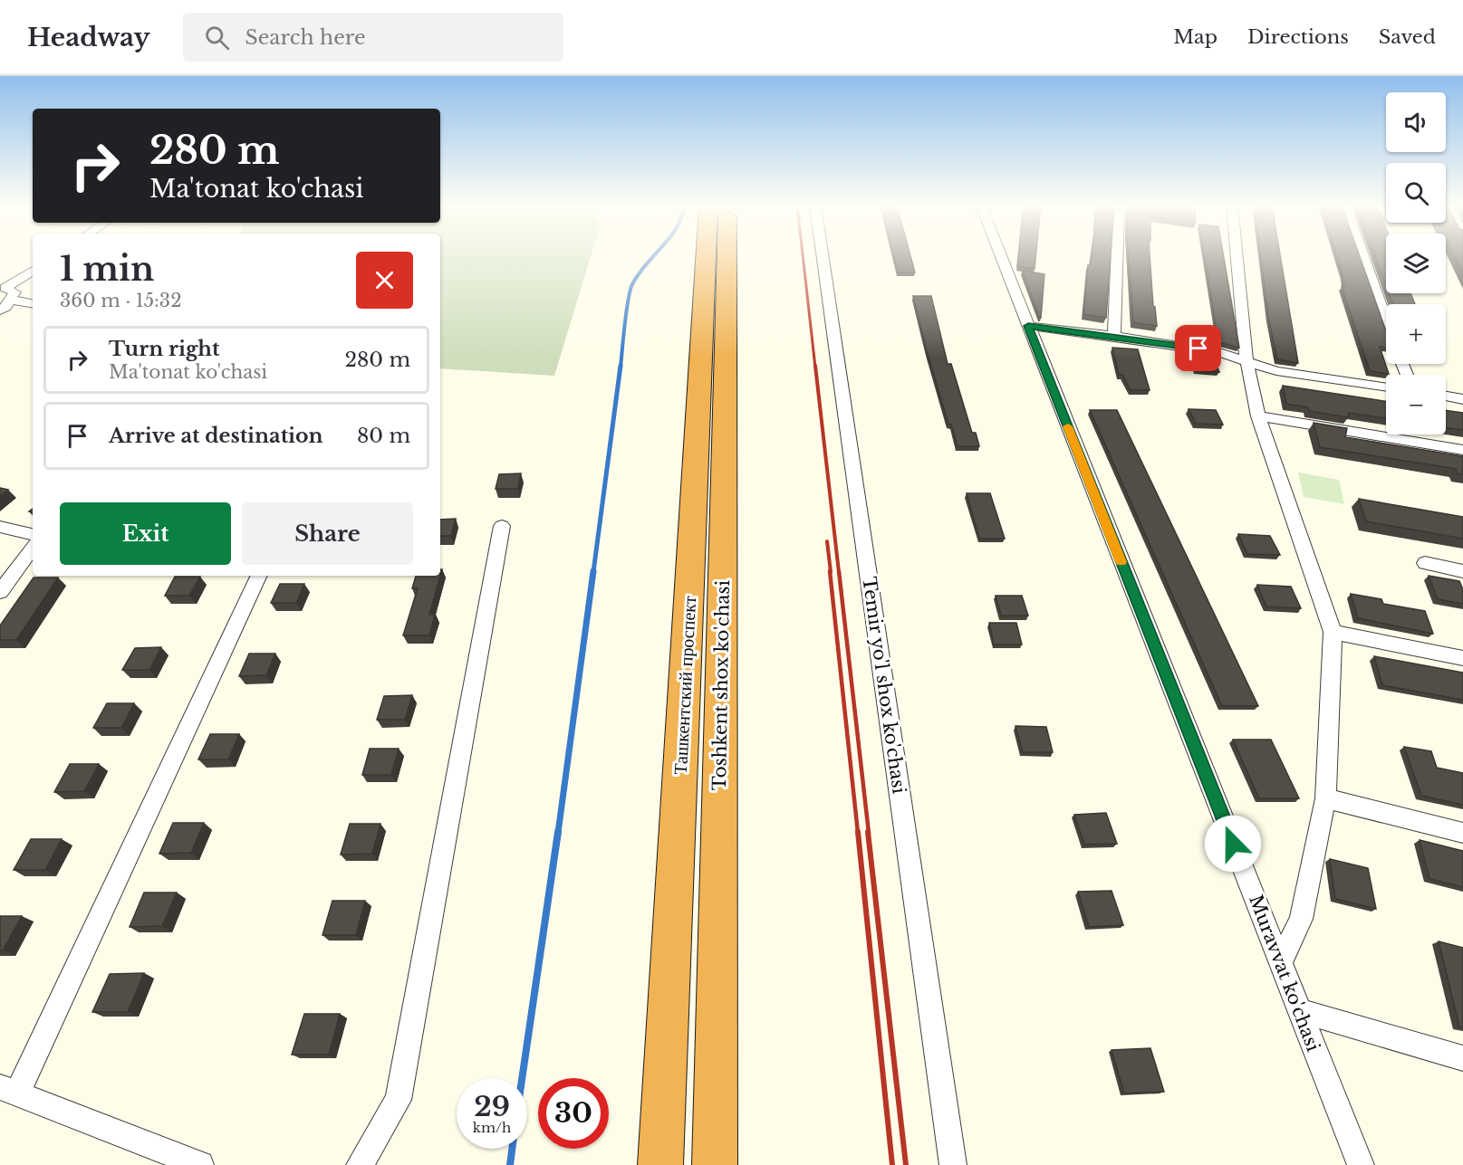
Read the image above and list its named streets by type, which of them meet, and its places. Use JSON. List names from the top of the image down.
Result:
{
  "streets": {
    "highway": ["Ташкентский проспект", "Toshkent shox ko'chasi"],
    "street": ["Temir yo'l shox ko'chasi", "Muravvat ko'chasi"]
  },
  "page": {
    "header": "Headway",
    "search": "Search here",
    "nav": ["Map", "Directions", "Saved"],
    "map_buttons": ["+", "−"],
    "turn": ["280 m", "Ma'tonat ko'chasi"],
    "heading": ["1 min", "360 m · 15:32"],
    "list": [
      {
        "name": "Turn right",
        "note": "Ma'tonat ko'chasi",
        "value": "280 m"
      },
      {
        "name": "Arrive at destination",
        "value": "80 m"
      }
    ],
    "buttons": ["Exit", "Share"],
    "speed": "29 km/h",
    "limit": "30"
  }
}
